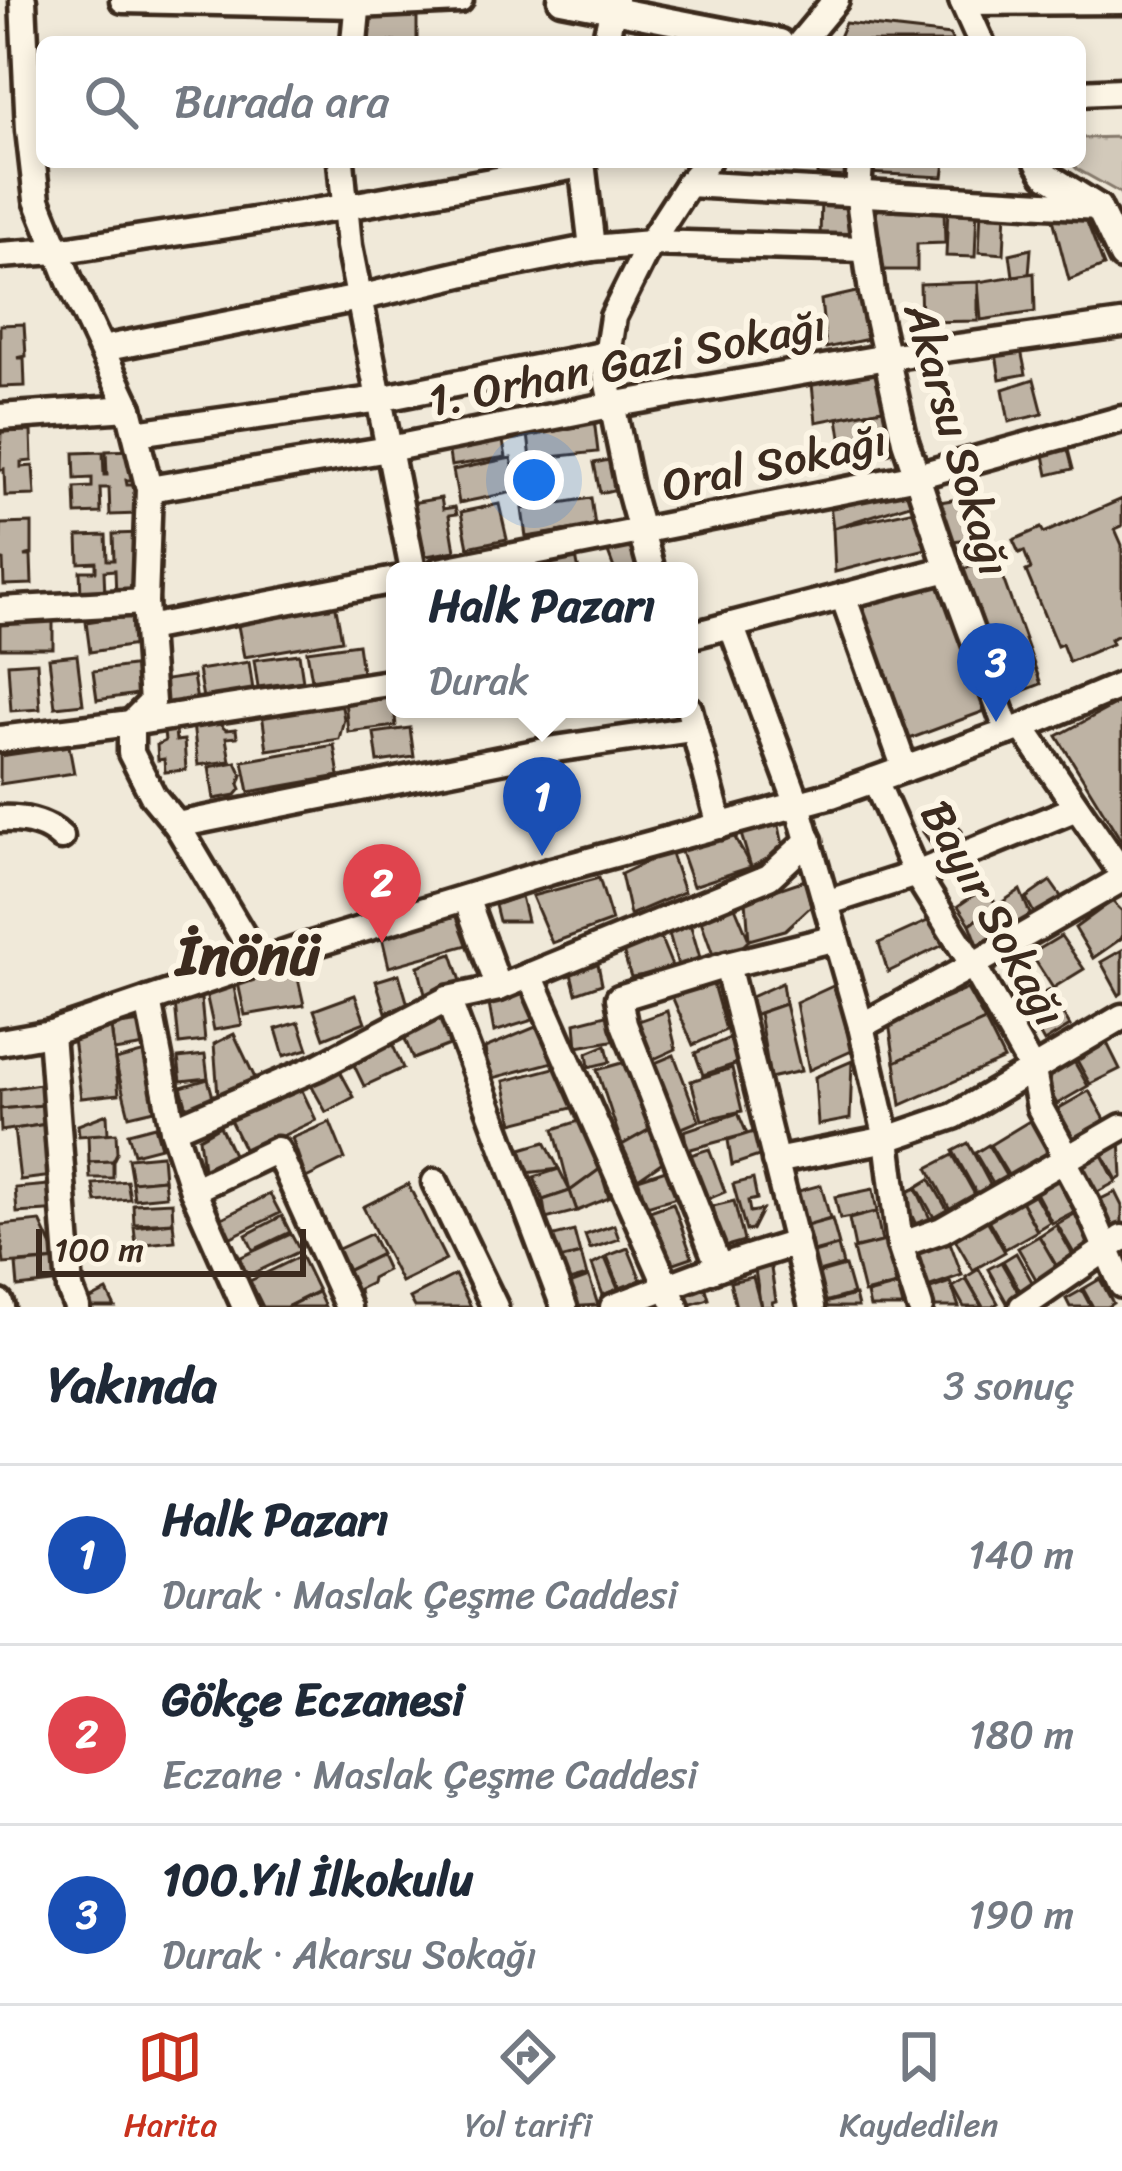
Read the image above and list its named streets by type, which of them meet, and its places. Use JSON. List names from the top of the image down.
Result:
{
  "streets": {
    "street": [
      "1. Orhan Gazi Sokağı",
      "Akarsu Sokağı",
      "Oral Sokağı",
      "Bayır Sokağı"
    ]
  },
  "crossings": [
    ["1. Orhan Gazi Sokağı", "Akarsu Sokağı"],
    ["Akarsu Sokağı", "Oral Sokağı"]
  ],
  "districts": ["İnönü"],
  "scale_bar": "100 m",
  "page": {
    "search": "Burada ara",
    "popup": ["Halk Pazarı", "Durak"],
    "pins": ["3", "1", "2"],
    "scale": "100 m",
    "heading": ["Yakında", "3 sonuç"],
    "list": [
      {
        "mark": "1",
        "name": "Halk Pazarı",
        "note": "Durak · Maslak Çeşme Caddesi",
        "value": "140 m"
      },
      {
        "mark": "2",
        "name": "Gökçe Eczanesi",
        "note": "Eczane · Maslak Çeşme Caddesi",
        "value": "180 m"
      },
      {
        "mark": "3",
        "name": "100.Yıl İlkokulu",
        "note": "Durak · Akarsu Sokağı",
        "value": "190 m"
      }
    ],
    "nav": ["Harita", "Yol tarifi", "Kaydedilen"]
  }
}
